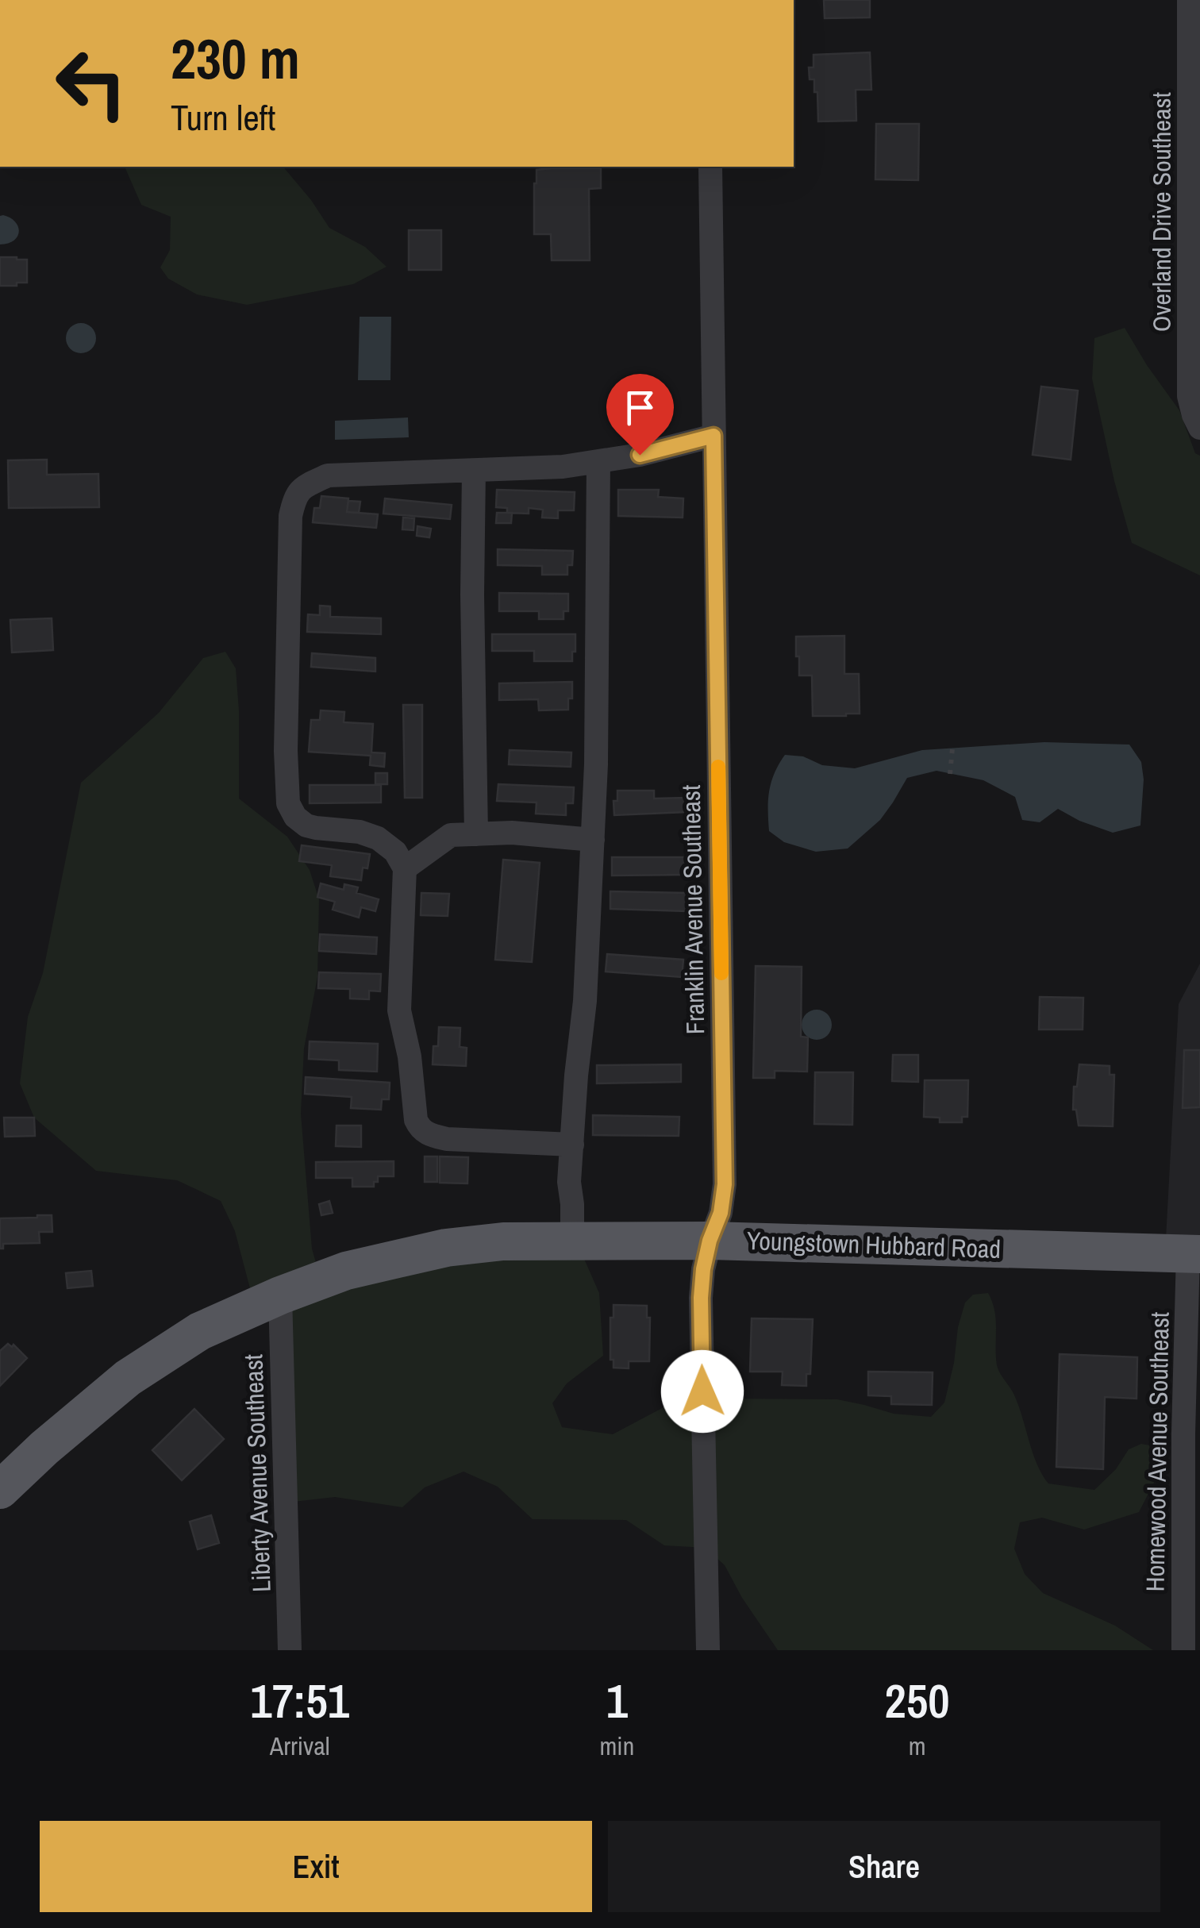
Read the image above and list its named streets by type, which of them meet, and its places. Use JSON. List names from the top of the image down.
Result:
{
  "streets": {
    "main road": ["Youngstown Hubbard Road"],
    "street": [
      "Overland Drive Southeast",
      "Franklin Avenue Southeast",
      "Homewood Avenue Southeast",
      "Liberty Avenue Southeast"
    ]
  },
  "crossings": [
    ["Franklin Avenue Southeast", "Youngstown Hubbard Road"],
    ["Youngstown Hubbard Road", "Homewood Avenue Southeast"],
    ["Youngstown Hubbard Road", "Liberty Avenue Southeast"]
  ],
  "page": {
    "turn": ["230 m", "Turn left"],
    "eta": [
      "17:51",
      "Arrival",
      "1",
      "min",
      "250",
      "m"
    ],
    "buttons": ["Exit", "Share"]
  }
}
